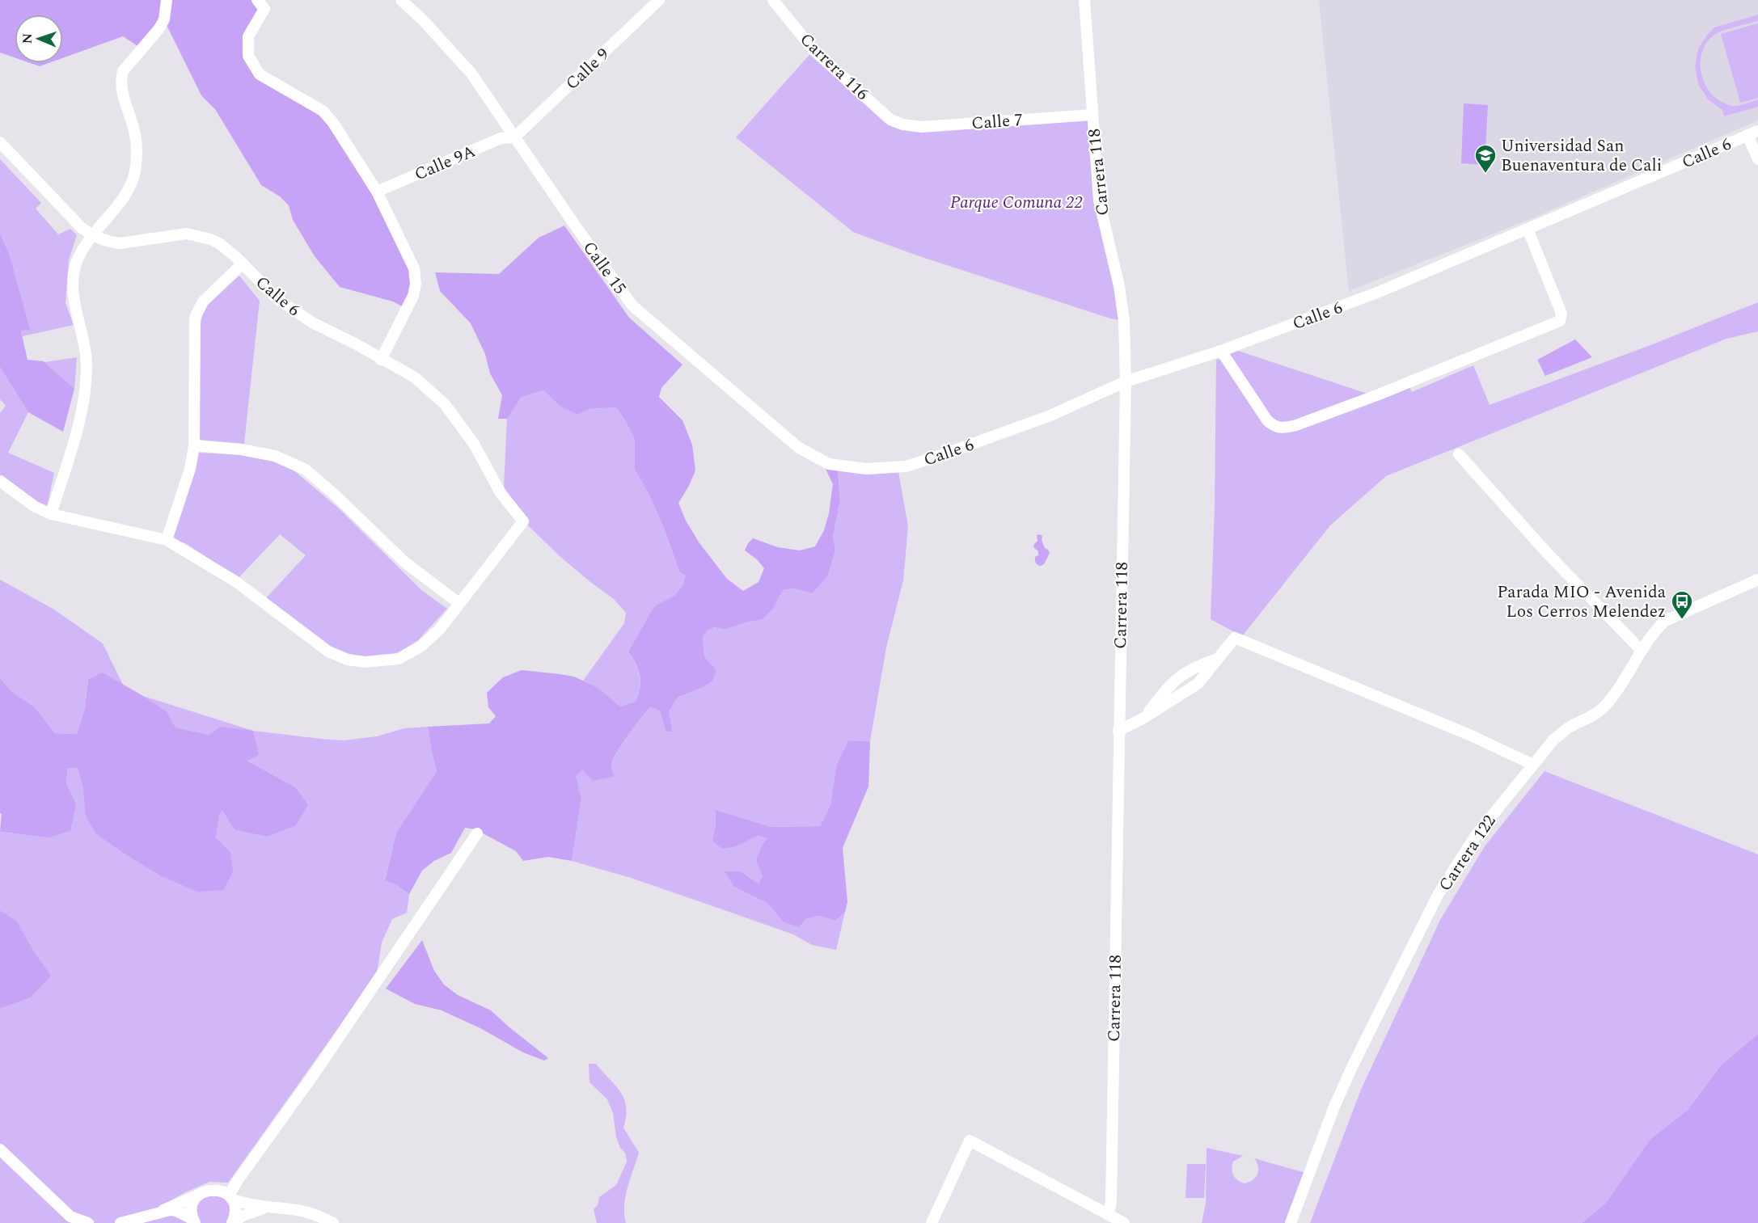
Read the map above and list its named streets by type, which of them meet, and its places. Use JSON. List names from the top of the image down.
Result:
{
  "streets": {
    "street": [
      "Carrera 116",
      "Calle 9",
      "Calle 7",
      "Calle 6",
      "Calle 9A",
      "Carrera 118",
      "Calle 15",
      "Carrera 122"
    ]
  },
  "crossings": [
    ["Carrera 116", "Calle 7"],
    ["Calle 9", "Calle 9A"],
    ["Calle 9", "Calle 15"],
    ["Calle 7", "Carrera 118"],
    ["Calle 6", "Carrera 118"],
    ["Calle 6", "Calle 15"],
    ["Calle 9A", "Calle 15"]
  ],
  "parks": ["Parque Comuna 22"],
  "places": {
    "school or university": ["Universidad San Buenaventura de Cali"],
    "bus stop": ["Parada MIO - Avenida Los Cerros Melendez"]
  },
  "north": "left"
}
